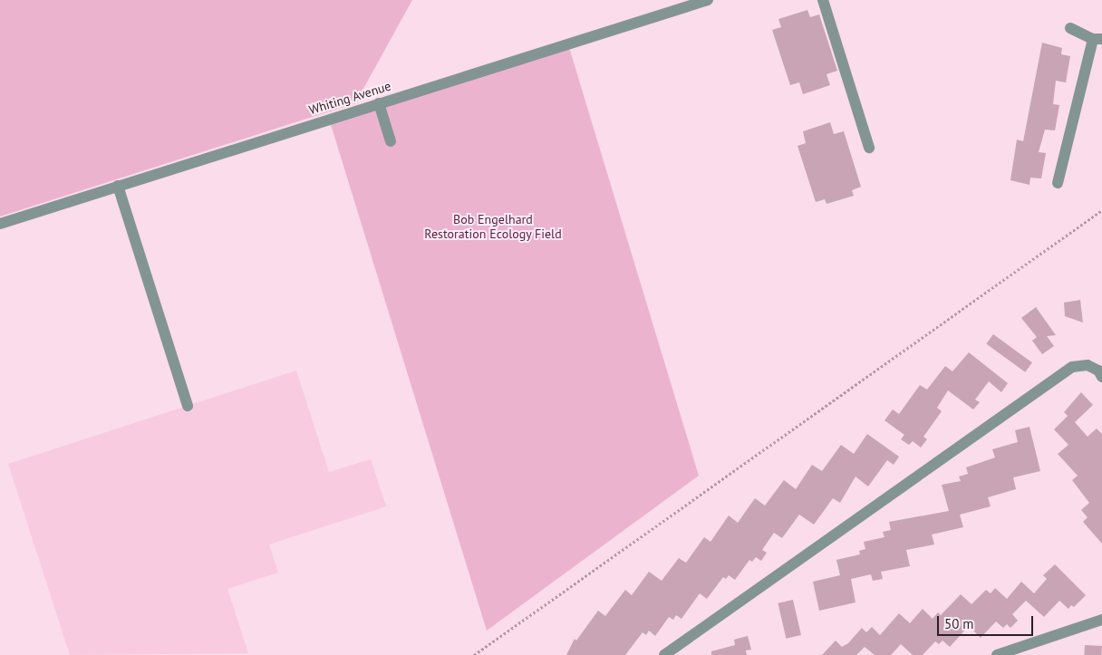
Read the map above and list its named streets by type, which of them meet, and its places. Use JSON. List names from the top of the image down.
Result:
{
  "streets": {
    "street": ["Whiting Avenue"]
  },
  "parks": ["Bob Engelhard Restoration Ecology Field"],
  "scale_bar": "50 m"
}
